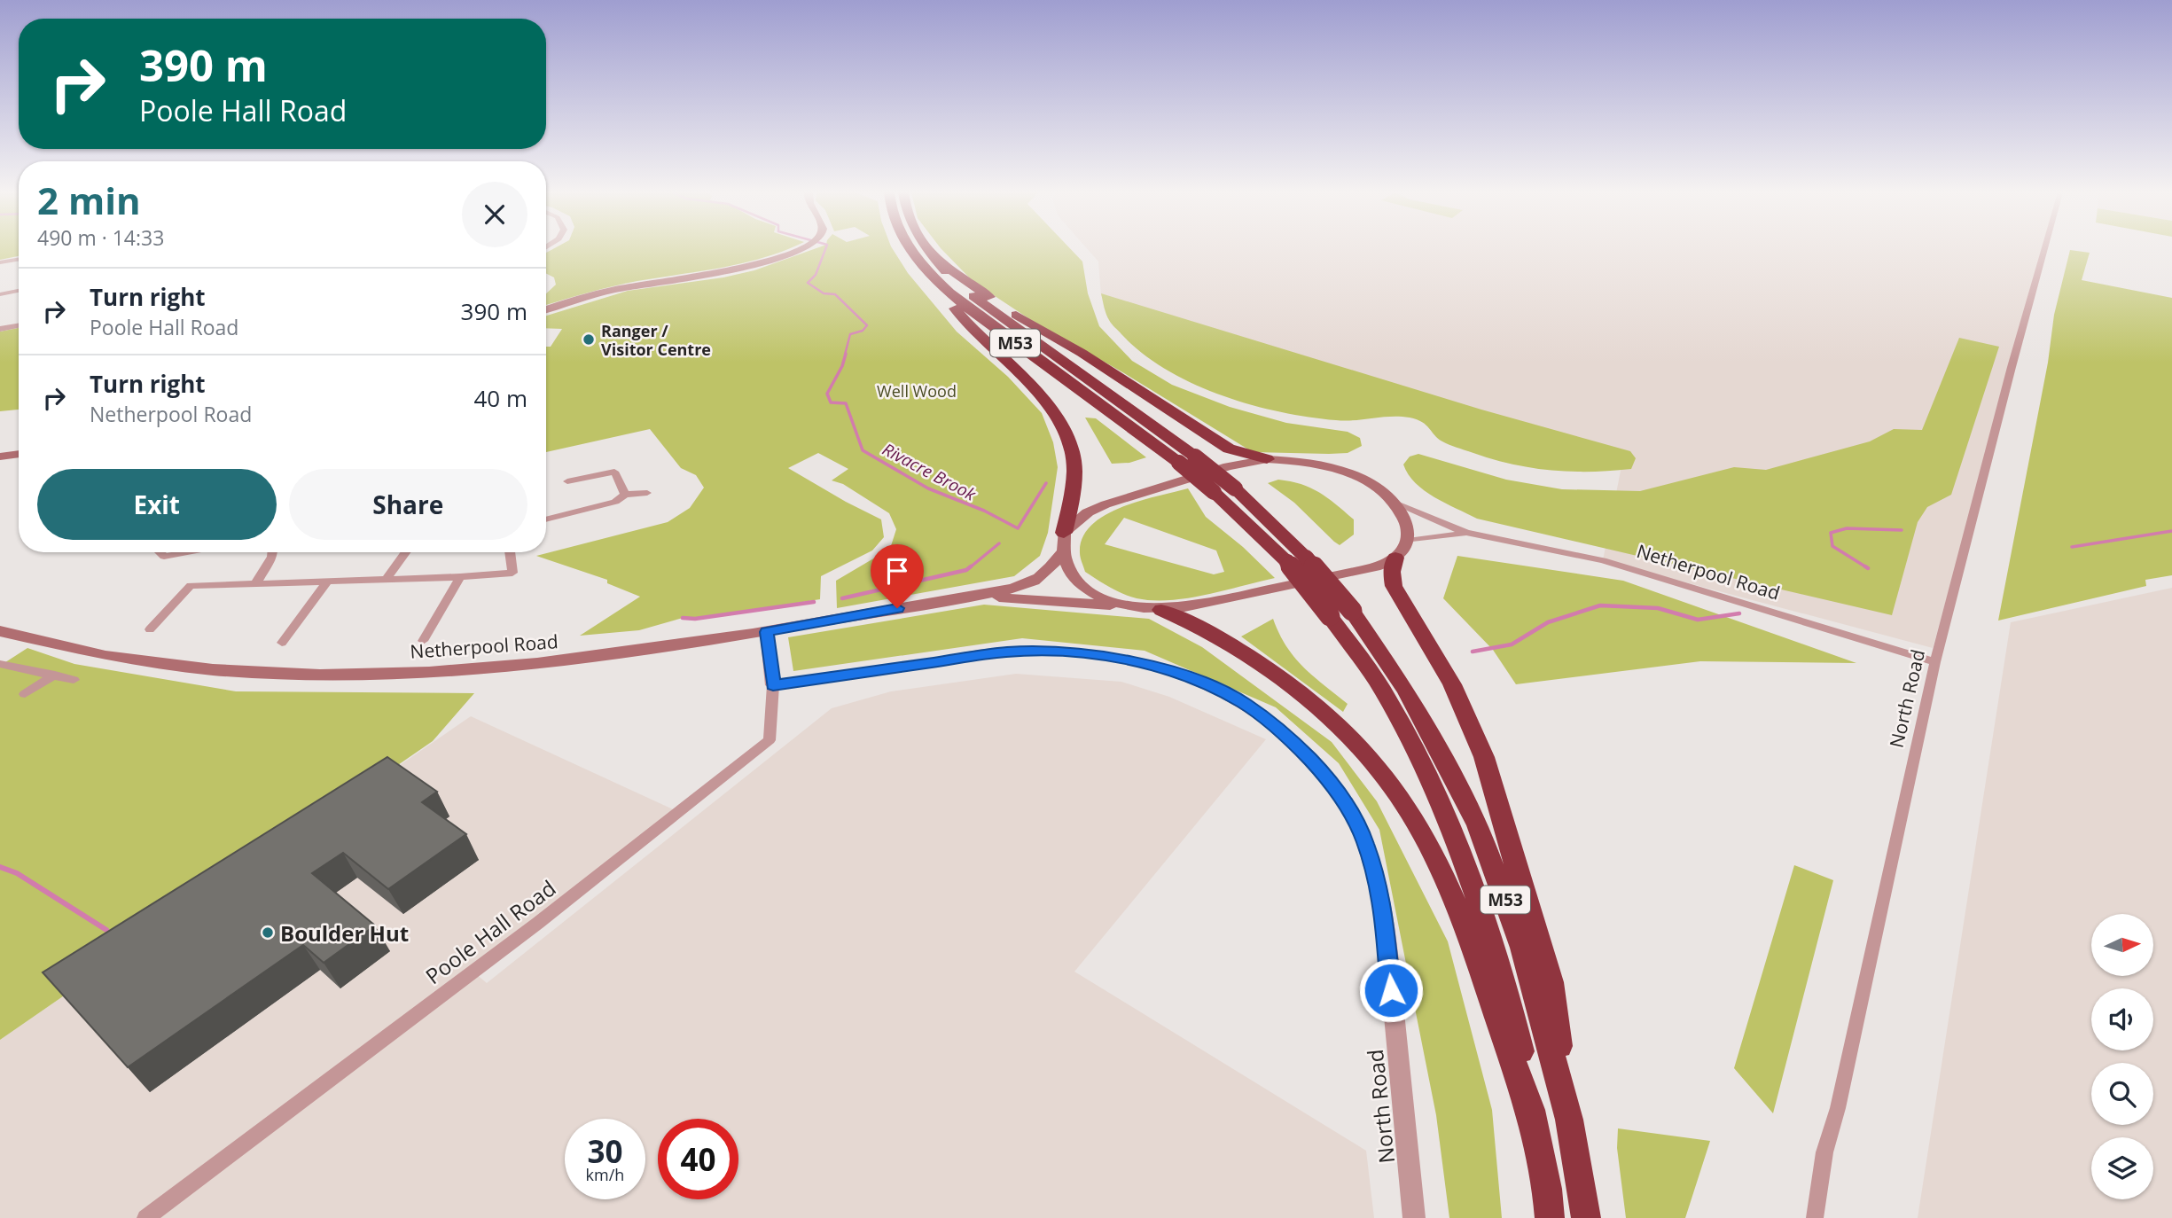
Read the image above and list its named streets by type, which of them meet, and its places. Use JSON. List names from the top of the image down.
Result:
{
  "streets": {
    "highway": ["M53"],
    "main road": ["Netherpool Road"],
    "street": ["North Road", "Poole Hall Road"]
  },
  "crossings": [
    ["Netherpool Road", "North Road"],
    ["Netherpool Road", "Poole Hall Road"],
    ["North Road", "Poole Hall Road"]
  ],
  "water": ["Rivacre Brook"],
  "parks": ["Well Wood"],
  "places": ["Ranger / Visitor Centre", "Boulder Hut"],
  "north": "right",
  "page": {
    "turn": ["390 m", "Poole Hall Road"],
    "heading": ["2 min", "490 m · 14:33"],
    "list": [
      {
        "name": "Turn right",
        "note": "Poole Hall Road",
        "value": "390 m"
      },
      {
        "name": "Turn right",
        "note": "Netherpool Road",
        "value": "40 m"
      }
    ],
    "buttons": ["Exit", "Share"],
    "speed": "30 km/h",
    "limit": "40"
  }
}
